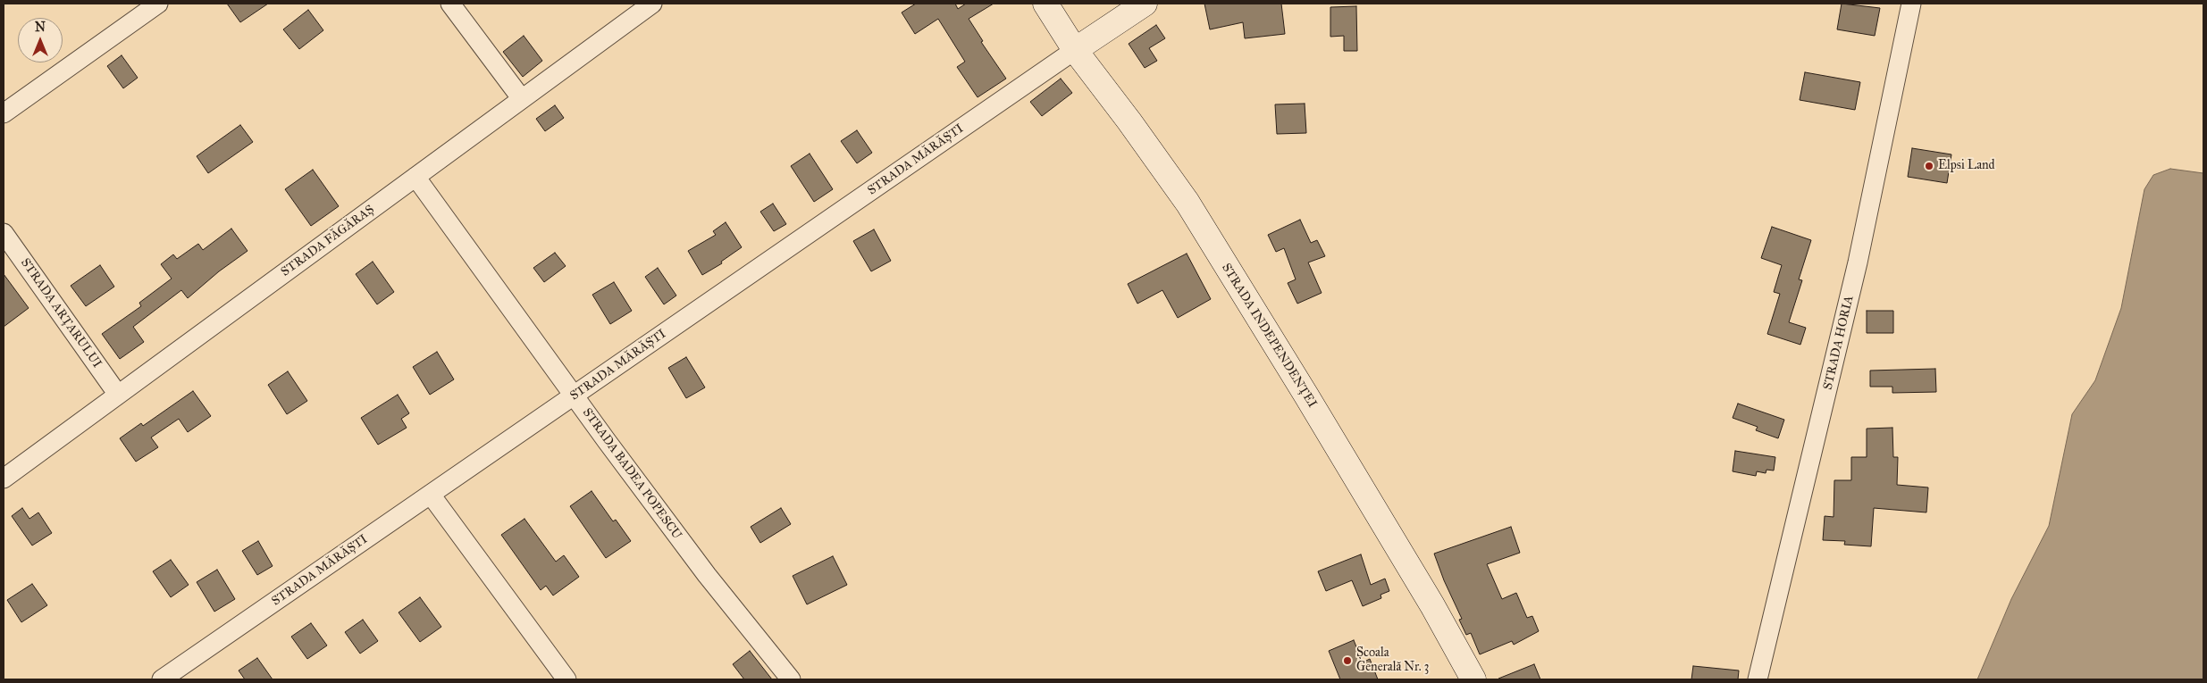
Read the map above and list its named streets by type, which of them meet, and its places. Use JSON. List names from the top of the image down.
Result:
{
  "streets": {
    "street": [
      "STRADA MĂRĂȘTI",
      "STRADA FĂGĂRAȘ",
      "STRADA ARȚARULUI",
      "STRADA INDEPENDENȚEI",
      "STRADA HORIA",
      "STRADA BADEA POPESCU"
    ]
  },
  "crossings": [
    ["STRADA MĂRĂȘTI", "STRADA INDEPENDENȚEI"],
    ["STRADA MĂRĂȘTI", "STRADA BADEA POPESCU"],
    ["STRADA FĂGĂRAȘ", "STRADA ARȚARULUI"],
    ["STRADA FĂGĂRAȘ", "STRADA BADEA POPESCU"]
  ],
  "places": ["Elpsi Land", "Școala Generală Nr. 3"],
  "north": "top"
}
